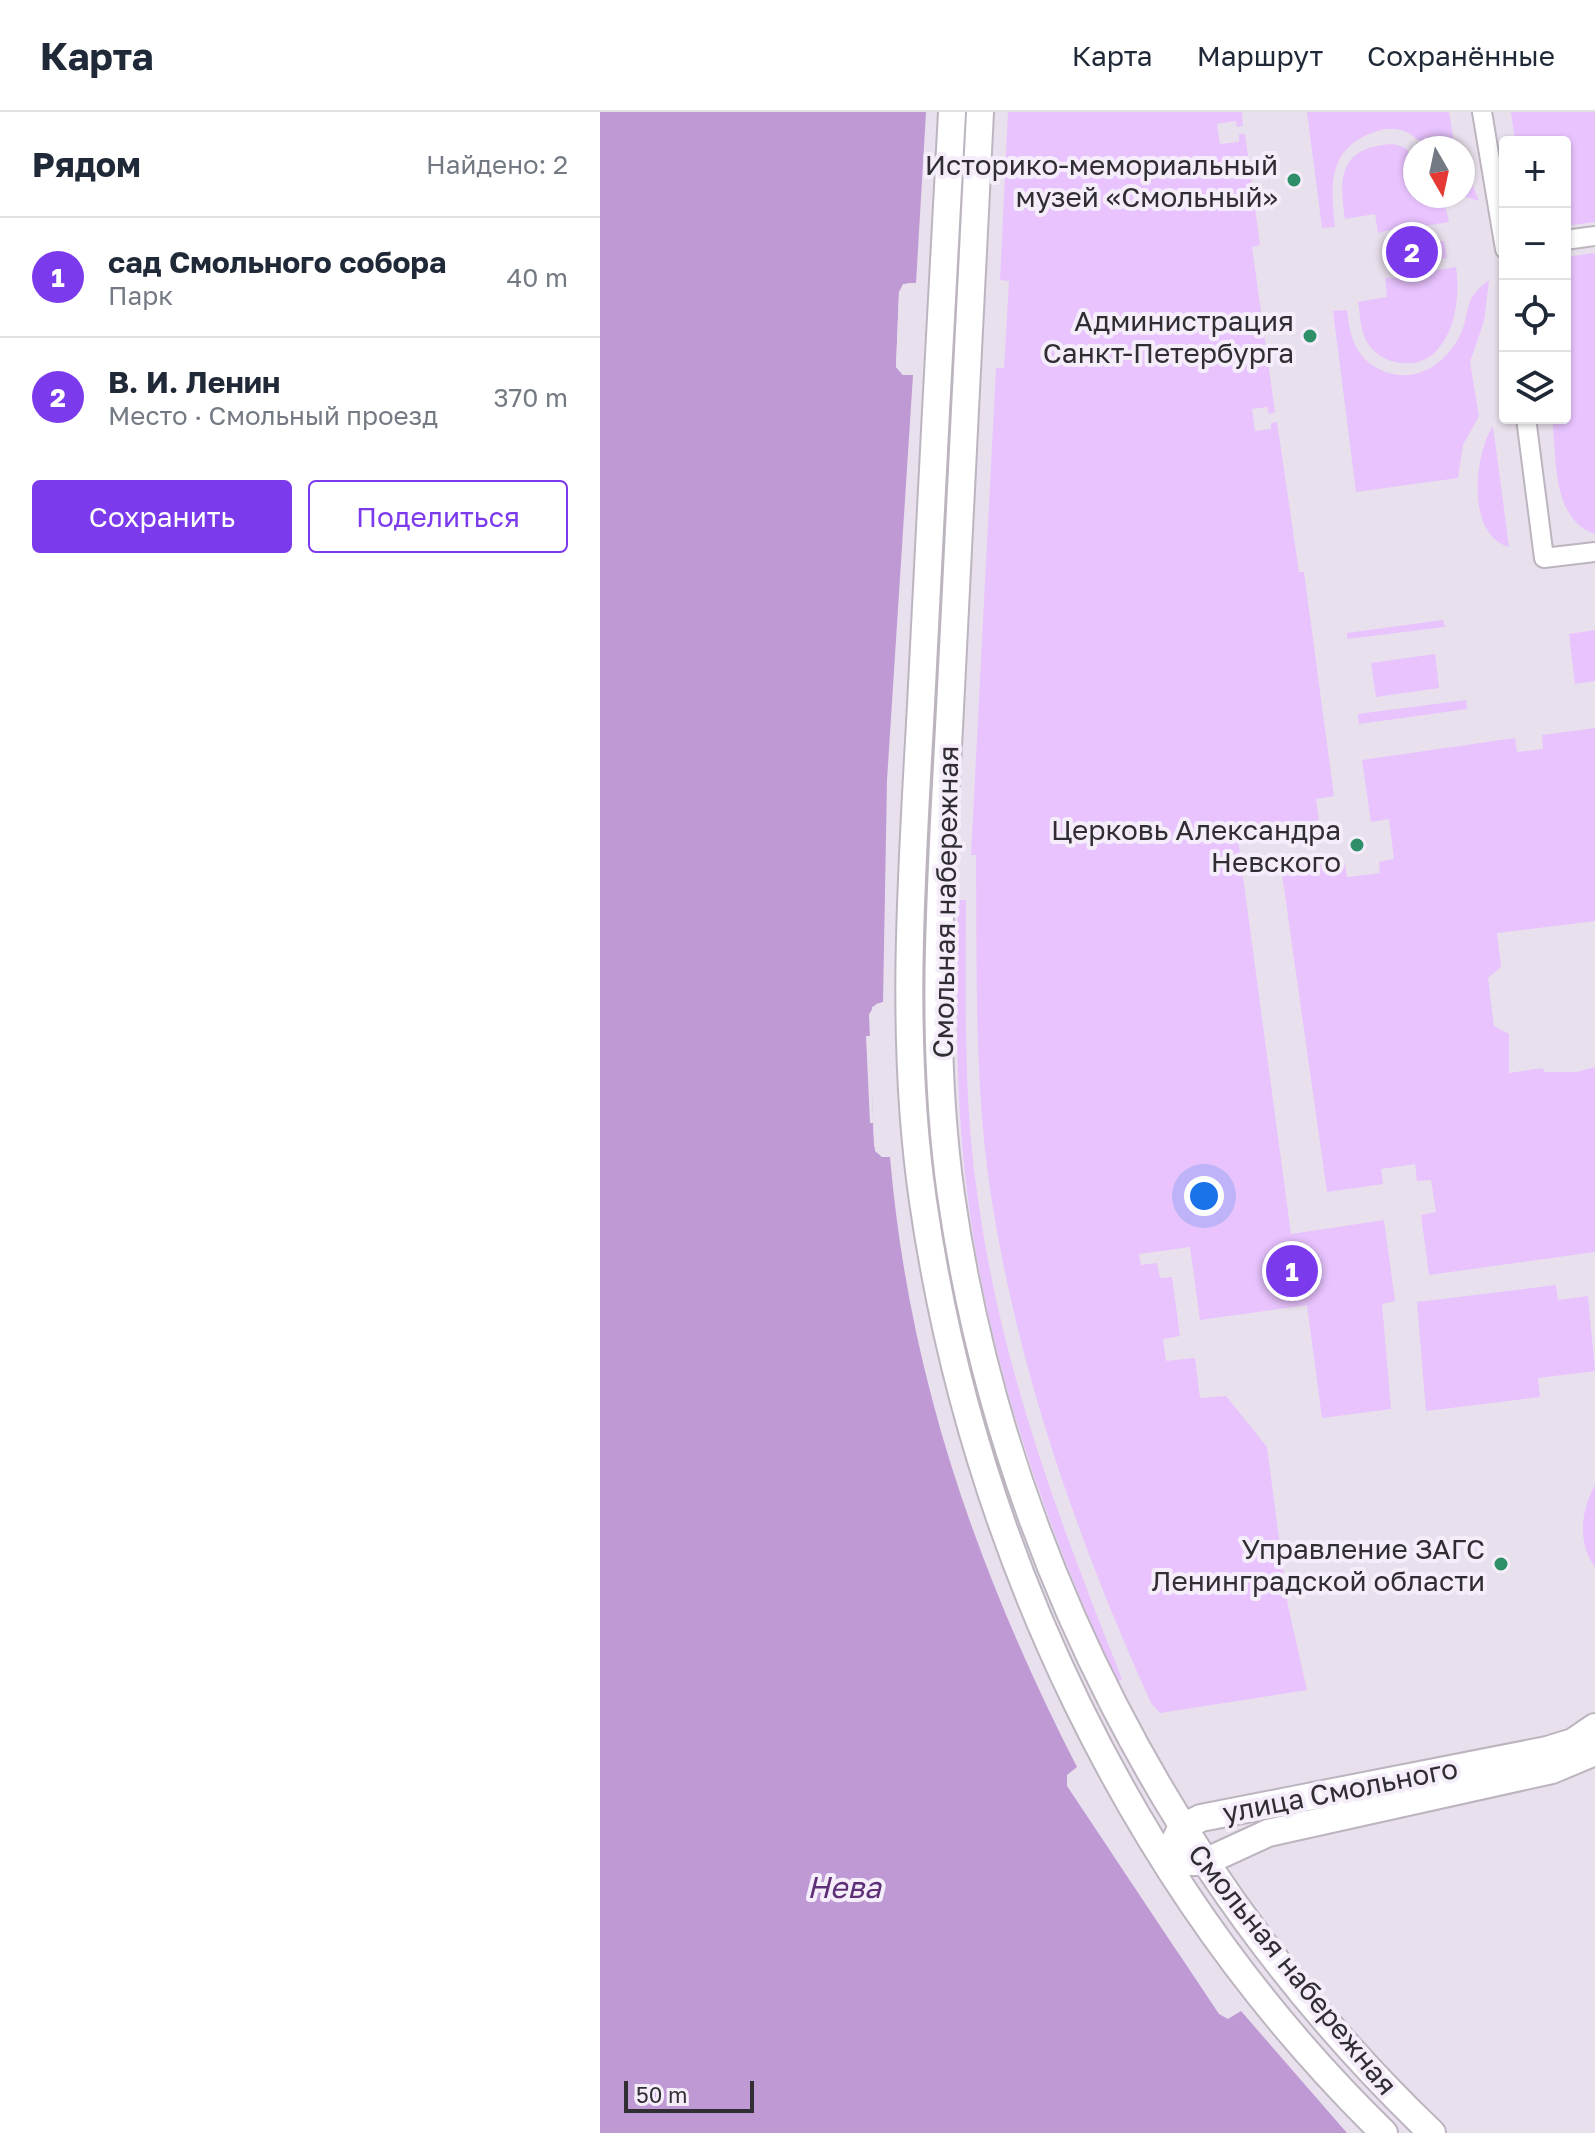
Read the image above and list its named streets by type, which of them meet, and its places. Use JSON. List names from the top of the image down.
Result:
{
  "streets": {
    "main road": ["Смольная набережная", "улица Смольного"]
  },
  "crossings": [
    ["Смольная набережная", "улица Смольного"]
  ],
  "water": ["Нева"],
  "places": [
    "Историко-мемориальный музей «Смольный»",
    "Администрация Санкт-Петербурга",
    "Церковь Александра Невского",
    "Управление ЗАГС Ленинградской области"
  ],
  "scale_bar": "50 m",
  "north": "bottom",
  "page": {
    "header": "Карта",
    "nav": ["Карта", "Маршрут", "Сохранённые"],
    "heading": ["Рядом", "Найдено: 2"],
    "map_buttons": ["+", "−"],
    "list": [
      {
        "mark": "1",
        "name": "сад Смольного собора",
        "note": "Парк",
        "value": "40 m"
      },
      {
        "mark": "2",
        "name": "В. И. Ленин",
        "note": "Место · Смольный проезд",
        "value": "370 m"
      }
    ],
    "pins": ["2", "1"],
    "buttons": ["Сохранить", "Поделиться"],
    "scale": "50 m"
  }
}
